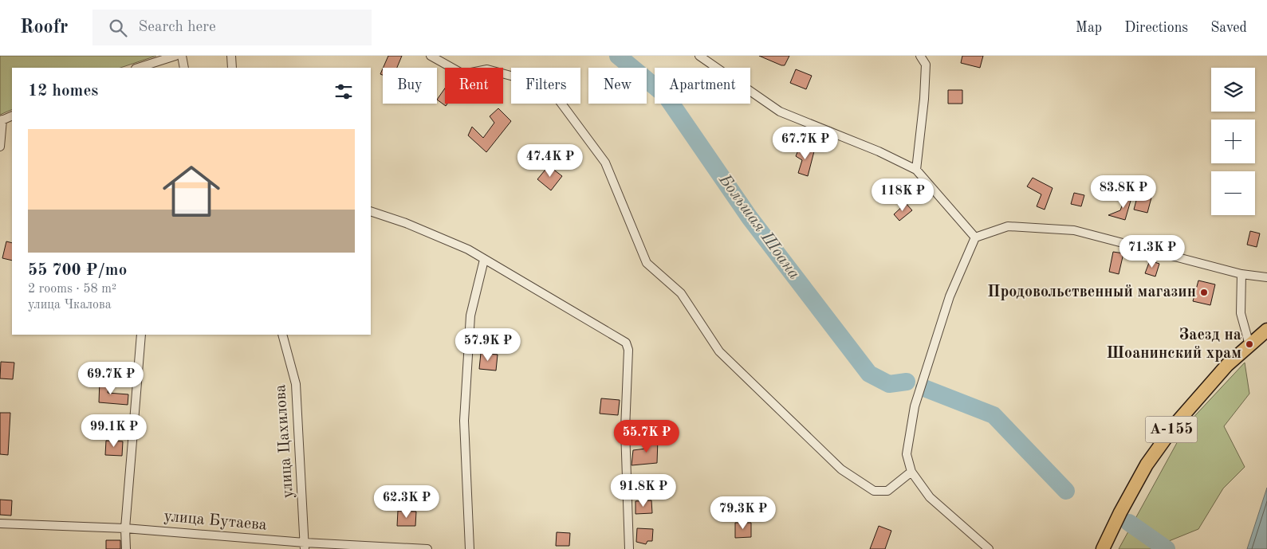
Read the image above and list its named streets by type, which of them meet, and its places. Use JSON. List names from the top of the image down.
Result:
{
  "streets": {
    "main road": ["А-155"],
    "street": ["улица Цахилова", "улица Бутаева"]
  },
  "crossings": [
    ["улица Цахилова", "улица Бутаева"]
  ],
  "water": ["Большая Шоана"],
  "places": ["Продовольственный магазин", "Заезд на Шоанинский храм"],
  "page": {
    "header": "Roofr",
    "search": "Search here",
    "nav": ["Map", "Directions", "Saved"],
    "map_buttons": ["+", "−"],
    "chip": [
      "Buy",
      "Rent",
      "Filters",
      "New",
      "Apartment"
    ],
    "heading": "12 homes",
    "list": [
      {
        "name": "55 700 ₽/mo",
        "note": "2 rooms · 58 m² · улица Чкалова"
      }
    ],
    "price": [
      "67.7K ₽",
      "47.4K ₽",
      "83.8K ₽",
      "118K ₽",
      "71.3K ₽",
      "57.9K ₽",
      "69.7K ₽",
      "99.1K ₽",
      "55.7K ₽",
      "91.8K ₽",
      "62.3K ₽",
      "79.3K ₽"
    ]
  }
}
